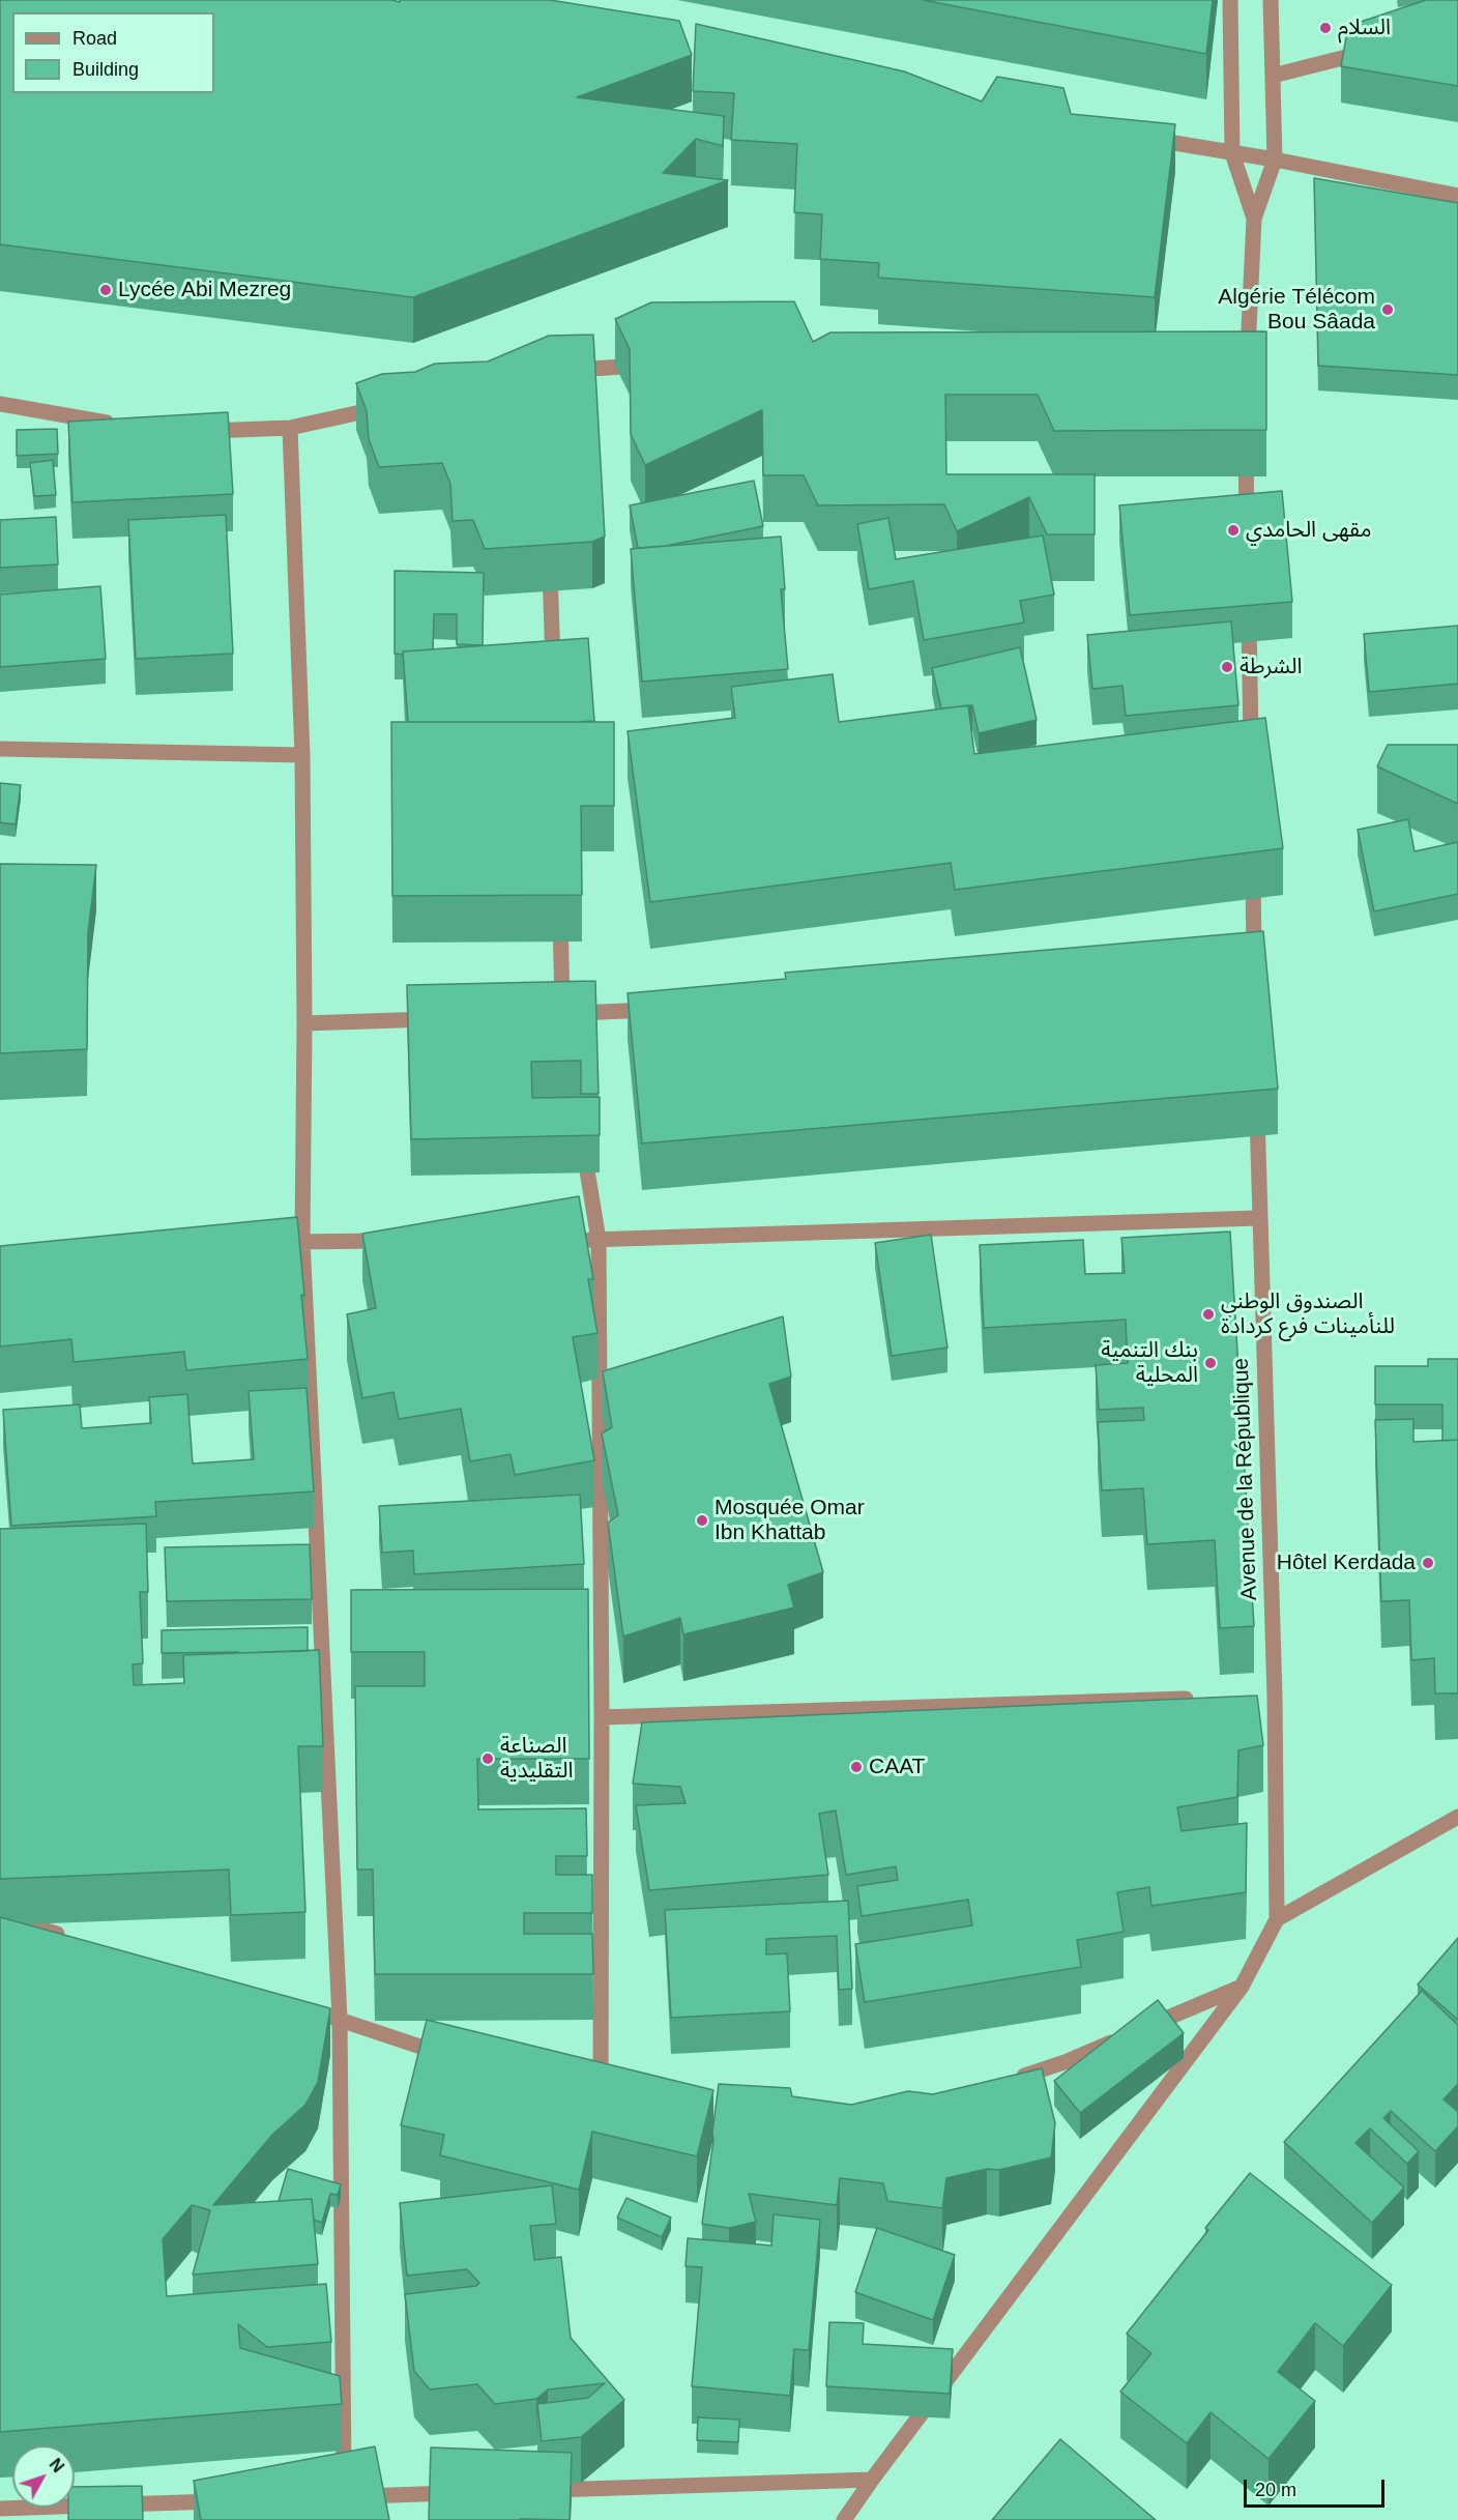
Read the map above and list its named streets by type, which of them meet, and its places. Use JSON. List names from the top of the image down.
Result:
{
  "streets": {
    "street": ["Avenue de la République"]
  },
  "places": [
    "السلام",
    "Lycée Abi Mezreg",
    "Algérie Télécom Bou Sâada",
    "مقهى الحامدي",
    "الشرطة",
    "الصندوق الوطني للنأمينات فرع كردادة",
    "بنك التنمية المحلية",
    "Mosquée Omar Ibn Khattab",
    "Hôtel Kerdada",
    "الصناعة التقليدية",
    "CAAT"
  ],
  "legend": ["Road", "Building"],
  "scale_bar": "20 m",
  "north": "top right"
}
